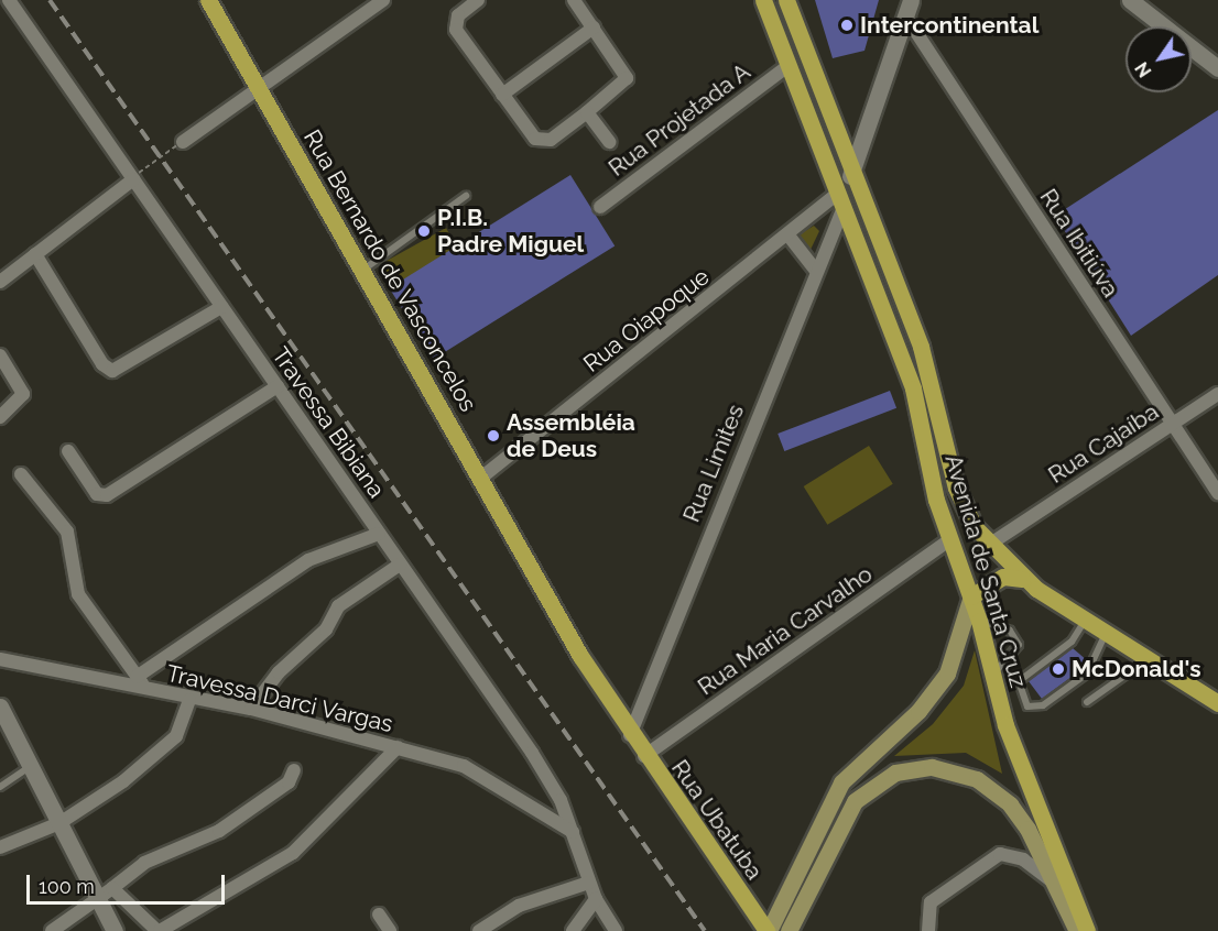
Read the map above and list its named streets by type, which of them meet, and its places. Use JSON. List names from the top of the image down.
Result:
{
  "streets": {
    "main road": ["Rua Bernardo de Vasconcelos", "Avenida de Santa Cruz", "Rua Ubatuba"],
    "street": [
      "Rua Projetada A",
      "Rua Ibitiúva",
      "Rua Oiapoque",
      "Travessa Bibiana",
      "Rua Cajaíba",
      "Rua Limites",
      "Rua Maria Carvalho",
      "Travessa Darci Vargas"
    ]
  },
  "crossings": [
    ["Rua Projetada A", "Avenida de Santa Cruz"],
    ["Rua Ibitiúva", "Rua Cajaíba"],
    ["Rua Bernardo de Vasconcelos", "Rua Oiapoque"],
    ["Rua Bernardo de Vasconcelos", "Rua Limites"],
    ["Rua Bernardo de Vasconcelos", "Rua Ubatuba"],
    ["Rua Oiapoque", "Rua Limites"],
    ["Rua Oiapoque", "Avenida de Santa Cruz"],
    ["Travessa Bibiana", "Travessa Darci Vargas"],
    ["Rua Cajaíba", "Avenida de Santa Cruz"],
    ["Rua Limites", "Avenida de Santa Cruz"],
    ["Rua Limites", "Rua Ubatuba"],
    ["Avenida de Santa Cruz", "Rua Maria Carvalho"],
    ["Rua Maria Carvalho", "Rua Ubatuba"]
  ],
  "places": [
    "Intercontinental",
    "P.I.B. Padre Miguel",
    "Assembléia de Deus",
    "McDonald's"
  ],
  "scale_bar": "100 m",
  "north": "bottom left"
}
